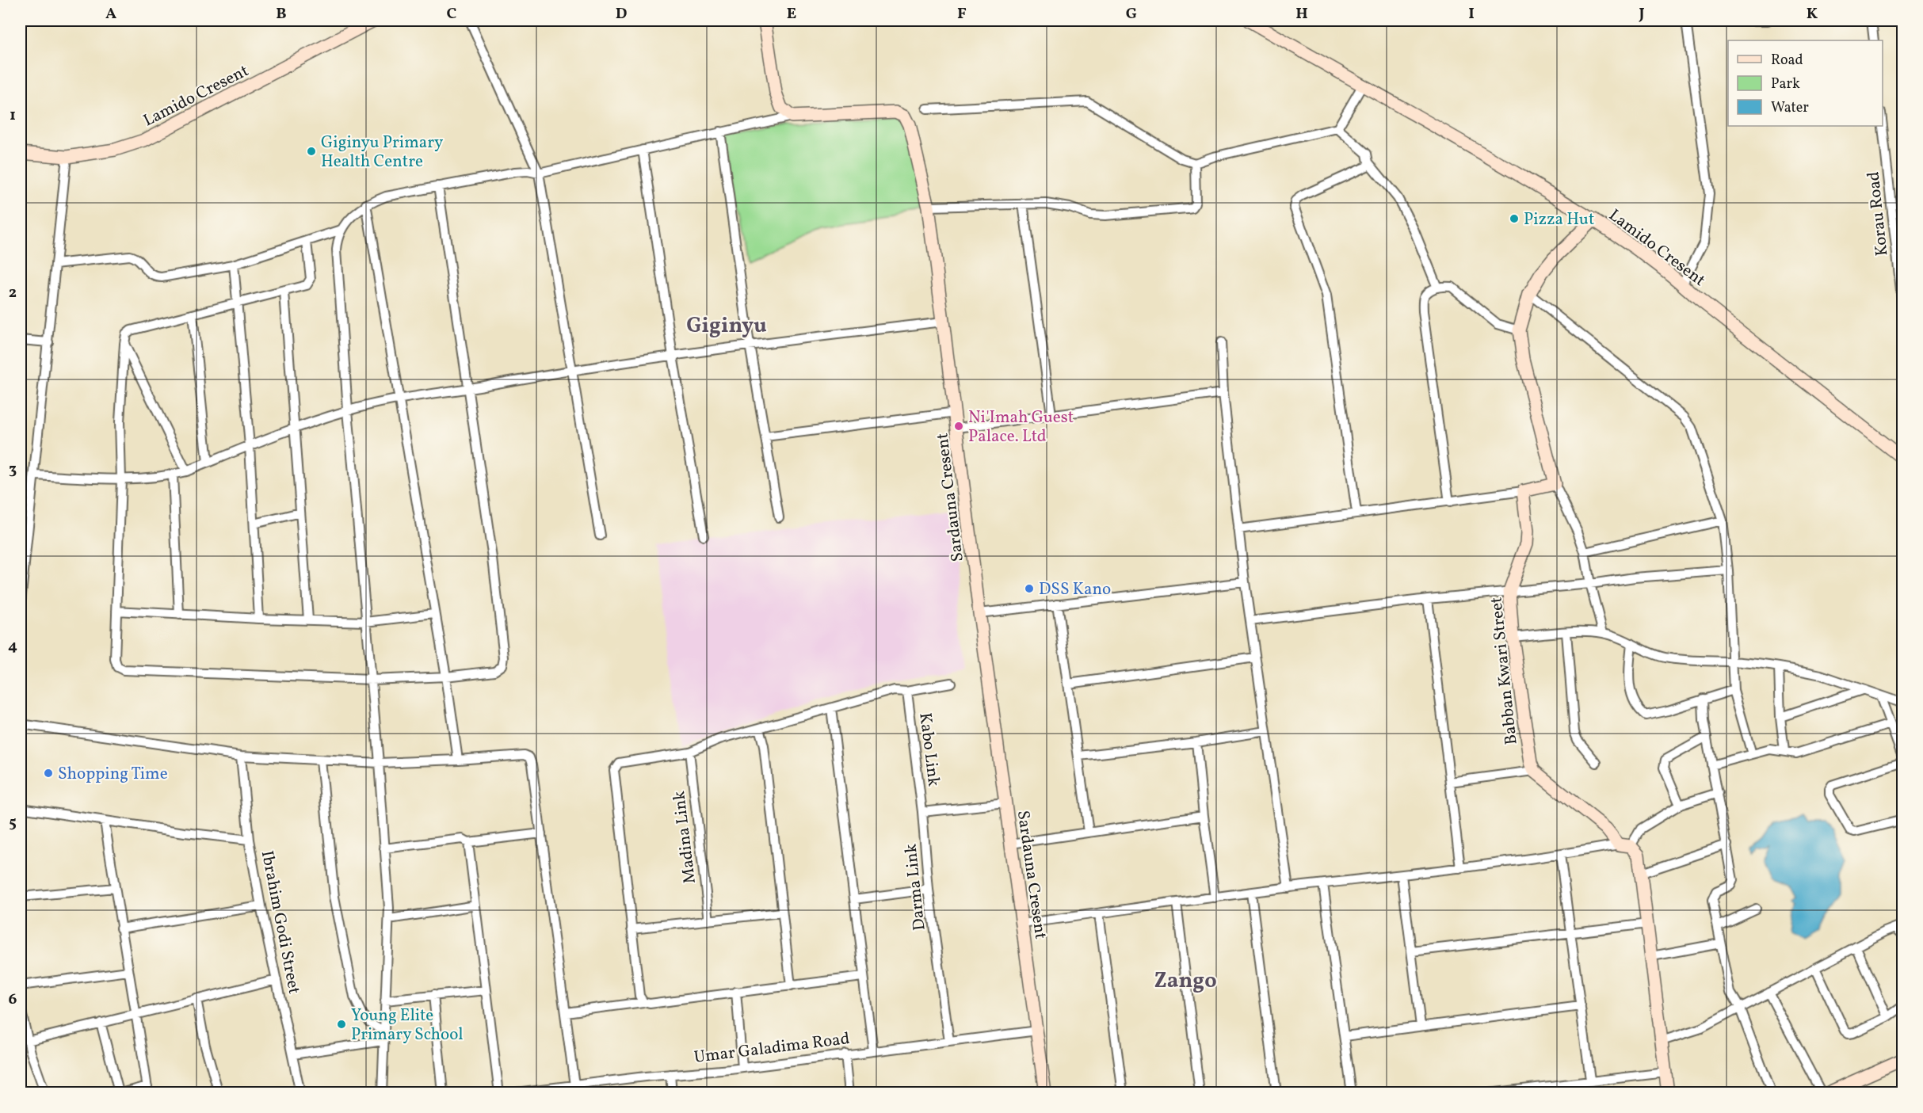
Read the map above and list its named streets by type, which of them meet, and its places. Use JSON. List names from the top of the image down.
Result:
{
  "streets": {
    "street": [
      "Lamido Cresent",
      "Korau Road",
      "Sardauna Cresent",
      "Babban Kwari Street",
      "Kabo Link",
      "Madina Link",
      "Darma Link",
      "Ibrahim Godi Street",
      "Umar Galadima Road"
    ]
  },
  "crossings": [
    ["Sardauna Cresent", "Umar Galadima Road"],
    ["Kabo Link", "Darma Link"],
    ["Darma Link", "Umar Galadima Road"]
  ],
  "districts": ["Giginyu", "Zango"],
  "places": [
    "Giginyu Primary Health Centre",
    "Pizza Hut",
    "Ni'Imah Guest Palace. Ltd",
    "DSS Kano",
    "Shopping Time",
    "Young Elite Primary School"
  ],
  "legend": ["Road", "Park", "Water"],
  "grid": {
    "columns": [
      "A",
      "B",
      "C",
      "D",
      "E",
      "F",
      "G",
      "H",
      "I",
      "J",
      "K"
    ],
    "rows": [
      "1",
      "2",
      "3",
      "4",
      "5",
      "6"
    ]
  }
}
